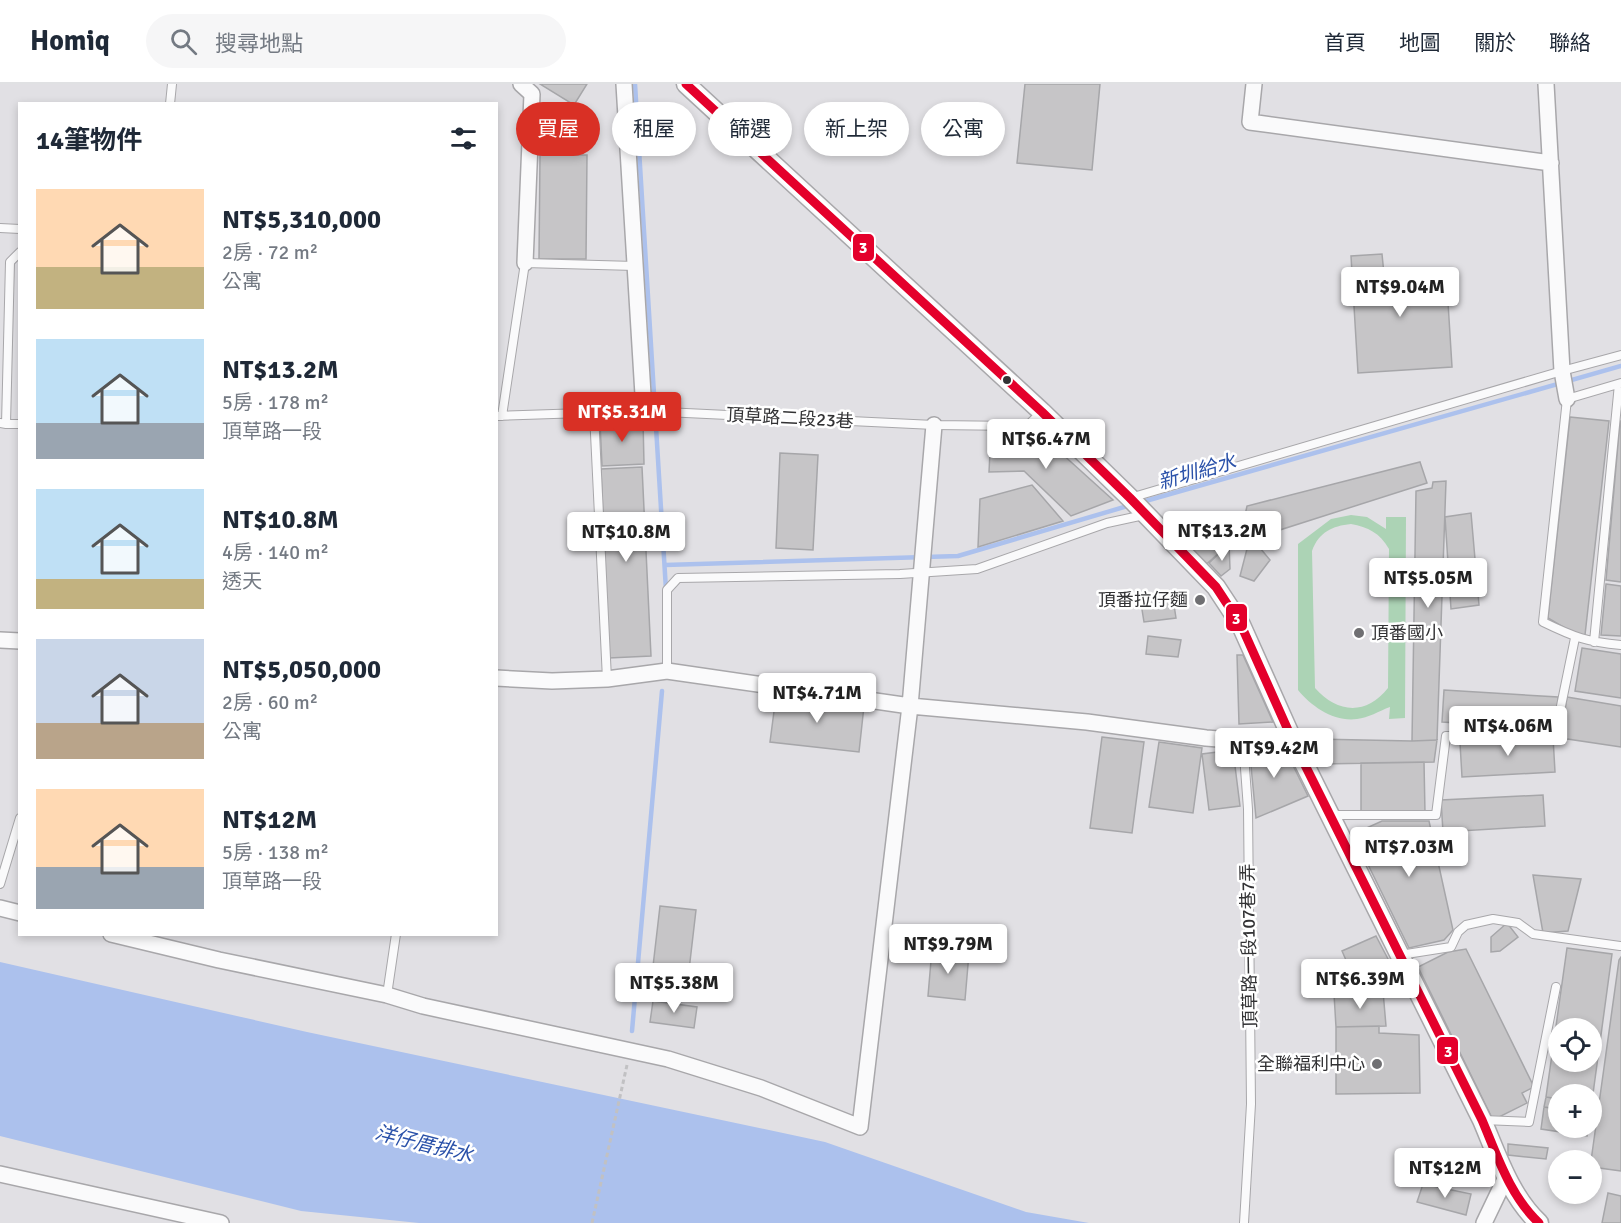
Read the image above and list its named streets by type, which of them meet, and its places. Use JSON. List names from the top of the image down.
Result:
{
  "streets": {
    "lane": ["頂草路二段23巷", "頂草路一段107巷7弄"]
  },
  "water": ["新圳給水", "洋仔厝排水"],
  "places": ["頂番拉仔麵", "頂番國小", "全聯福利中心"],
  "lines": ["transit line 3"],
  "page": {
    "header": "Homiq",
    "search": "搜尋地點",
    "nav": [
      "首頁",
      "地圖",
      "關於",
      "聯絡"
    ],
    "chip": [
      "買屋",
      "租屋",
      "篩選",
      "新上架",
      "公寓"
    ],
    "heading": "14筆物件",
    "list": [
      {
        "name": "NT$5,310,000",
        "note": "2房 · 72 m² · 公寓"
      },
      {
        "name": "NT$13.2M",
        "note": "5房 · 178 m² · 頂草路一段"
      },
      {
        "name": "NT$10.8M",
        "note": "4房 · 140 m² · 透天"
      },
      {
        "name": "NT$5,050,000",
        "note": "2房 · 60 m² · 公寓"
      },
      {
        "name": "NT$12M",
        "note": "5房 · 138 m² · 頂草路一段"
      }
    ],
    "price": [
      "NT$9.04M",
      "NT$5.31M",
      "NT$6.47M",
      "NT$13.2M",
      "NT$10.8M",
      "NT$5.05M",
      "NT$4.71M",
      "NT$4.06M",
      "NT$9.42M",
      "NT$7.03M",
      "NT$9.79M",
      "NT$6.39M",
      "NT$5.38M",
      "NT$12M"
    ],
    "map_buttons": ["+", "−"]
  }
}
